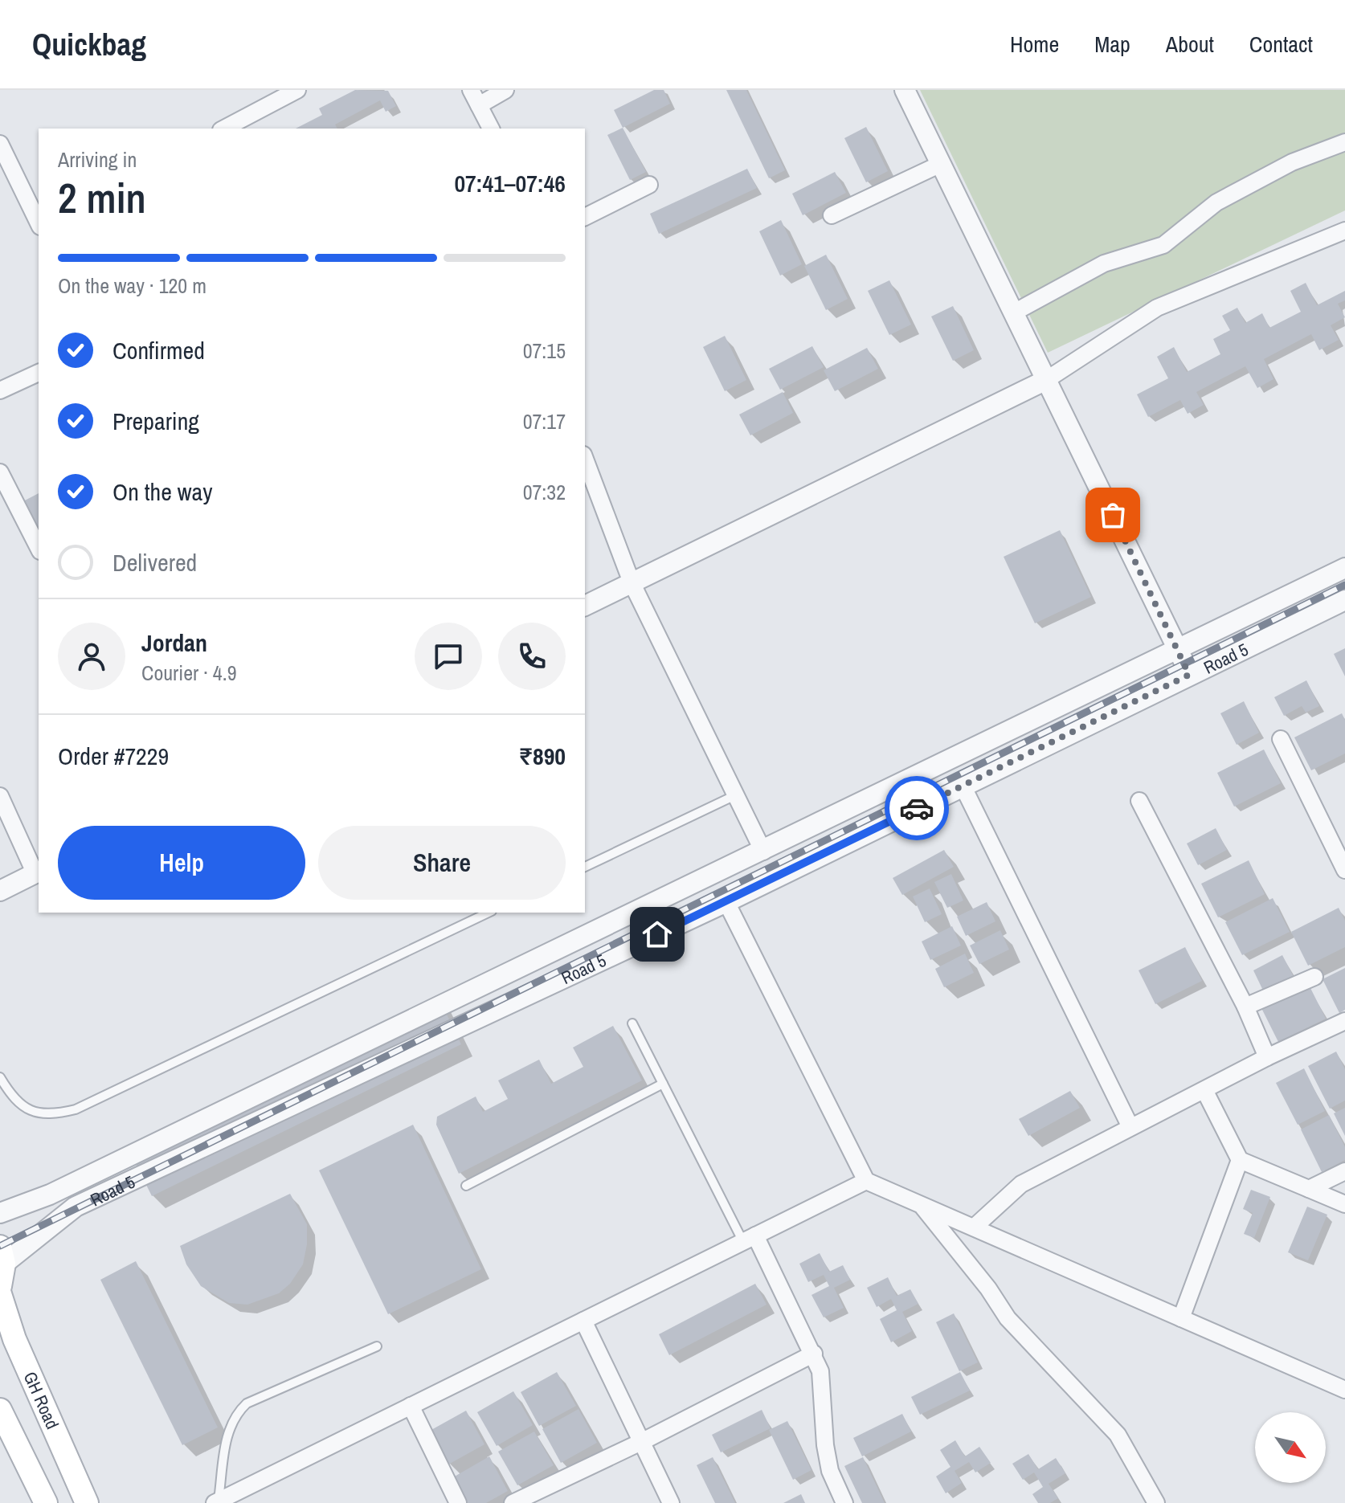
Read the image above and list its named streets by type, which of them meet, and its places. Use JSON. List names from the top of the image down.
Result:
{
  "streets": {
    "main road": ["GH Road"],
    "street": ["Road 5"]
  },
  "north": "bottom right",
  "page": {
    "header": "Quickbag",
    "nav": [
      "Home",
      "Map",
      "About",
      "Contact"
    ],
    "heading": ["2 min", "Arriving in", "07:41–07:46"],
    "panel": [
      "Jordan",
      "Courier · 4.9",
      "Order #7229",
      "₹890"
    ],
    "bar": "On the way · 120 m",
    "list": [
      ["Confirmed", "07:15"],
      ["Preparing", "07:17"],
      ["On the way", "07:32"],
      "Delivered"
    ],
    "buttons": ["Help", "Share"]
  }
}
